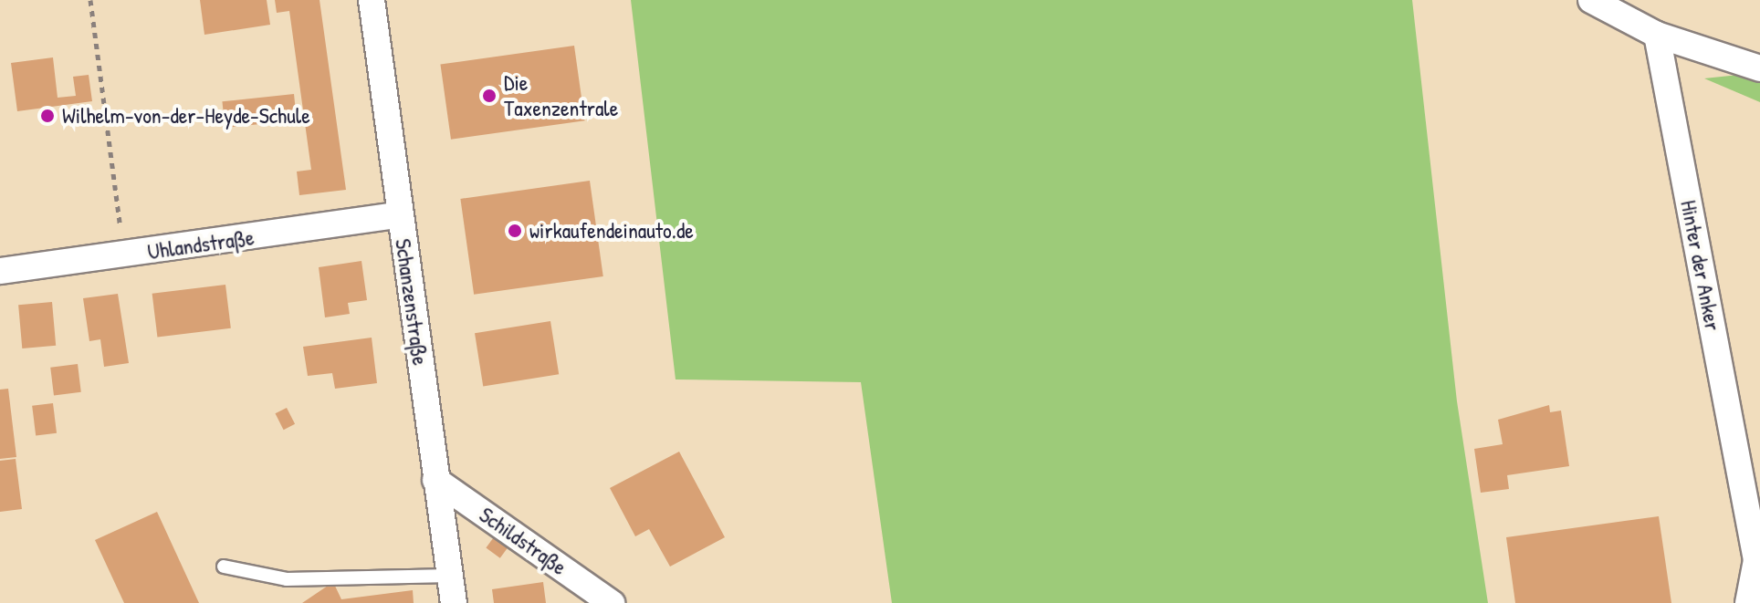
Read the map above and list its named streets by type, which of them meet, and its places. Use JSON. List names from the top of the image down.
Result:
{
  "streets": {
    "street": [
      "Uhlandstraße",
      "Hinter der Anker",
      "Schanzenstraße",
      "Schildstraße"
    ]
  },
  "crossings": [
    ["Uhlandstraße", "Schanzenstraße"],
    ["Schanzenstraße", "Schildstraße"]
  ],
  "places": ["Die Taxenzentrale", "Wilhelm-von-der-Heyde-Schule", "wirkaufendeinauto.de"]
}
